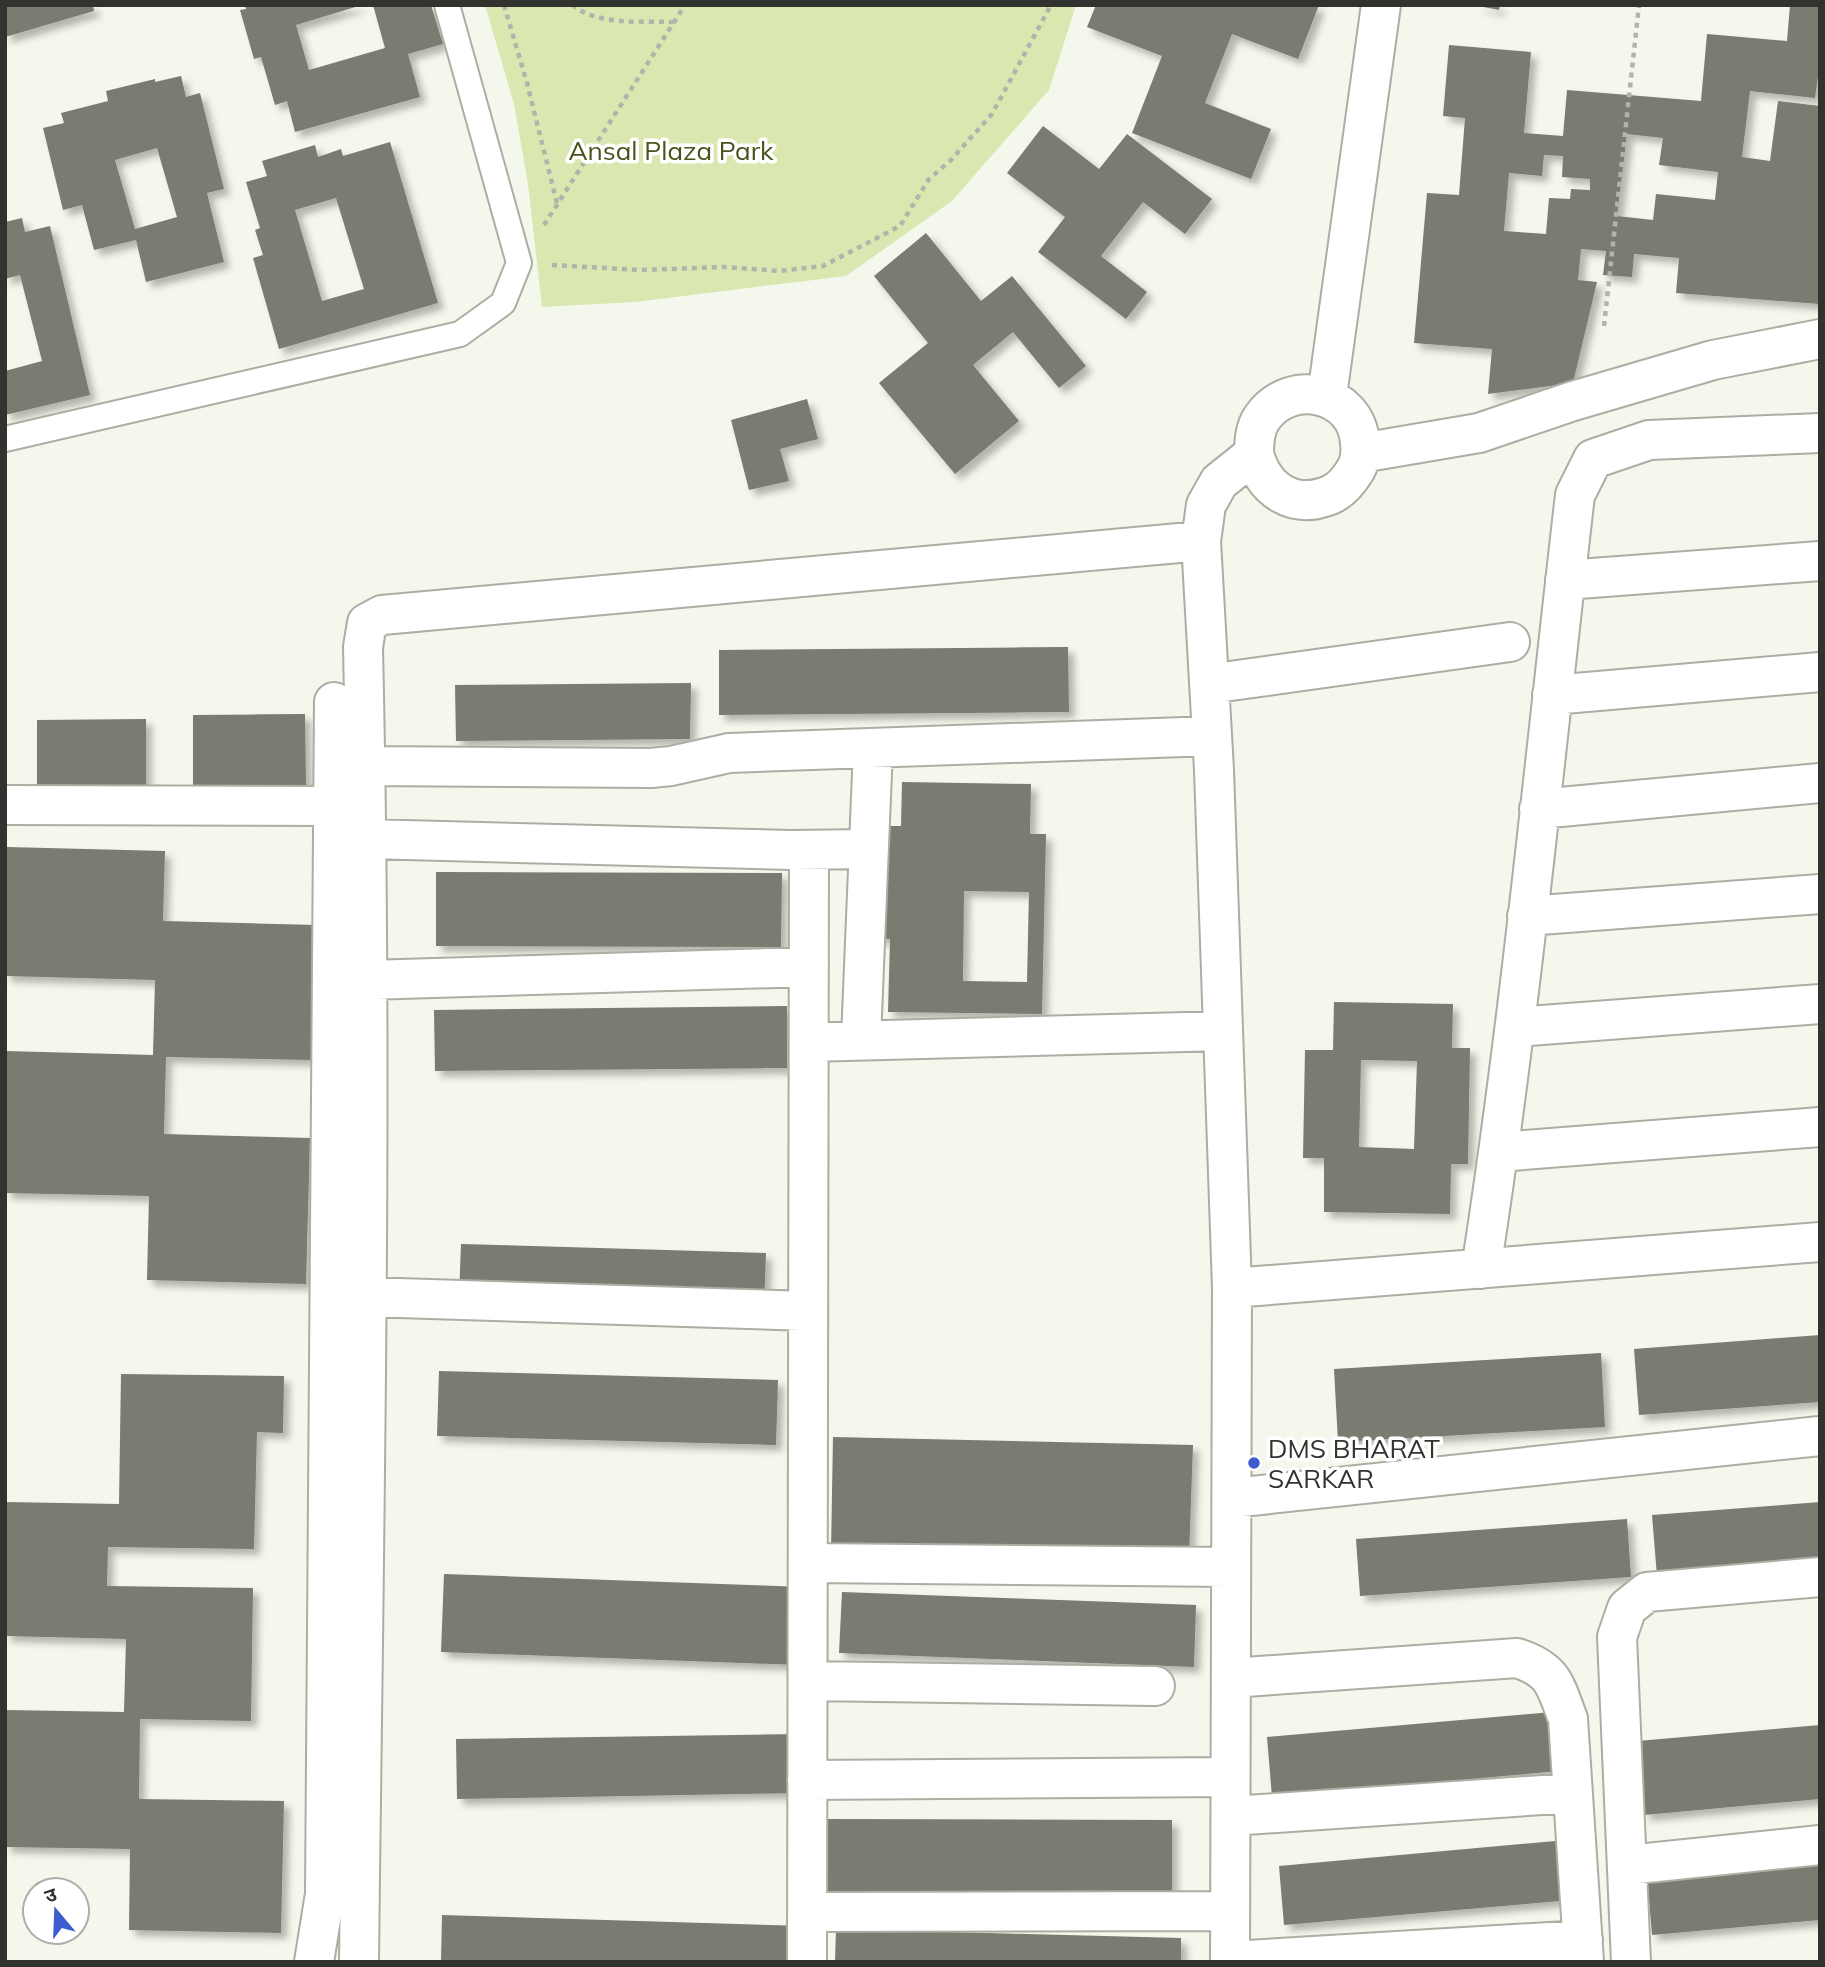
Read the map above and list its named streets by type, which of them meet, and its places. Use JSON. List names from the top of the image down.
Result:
{
  "parks": ["Ansal Plaza Park"],
  "places": ["DMS BHARAT SARKAR"],
  "north": "top"
}
